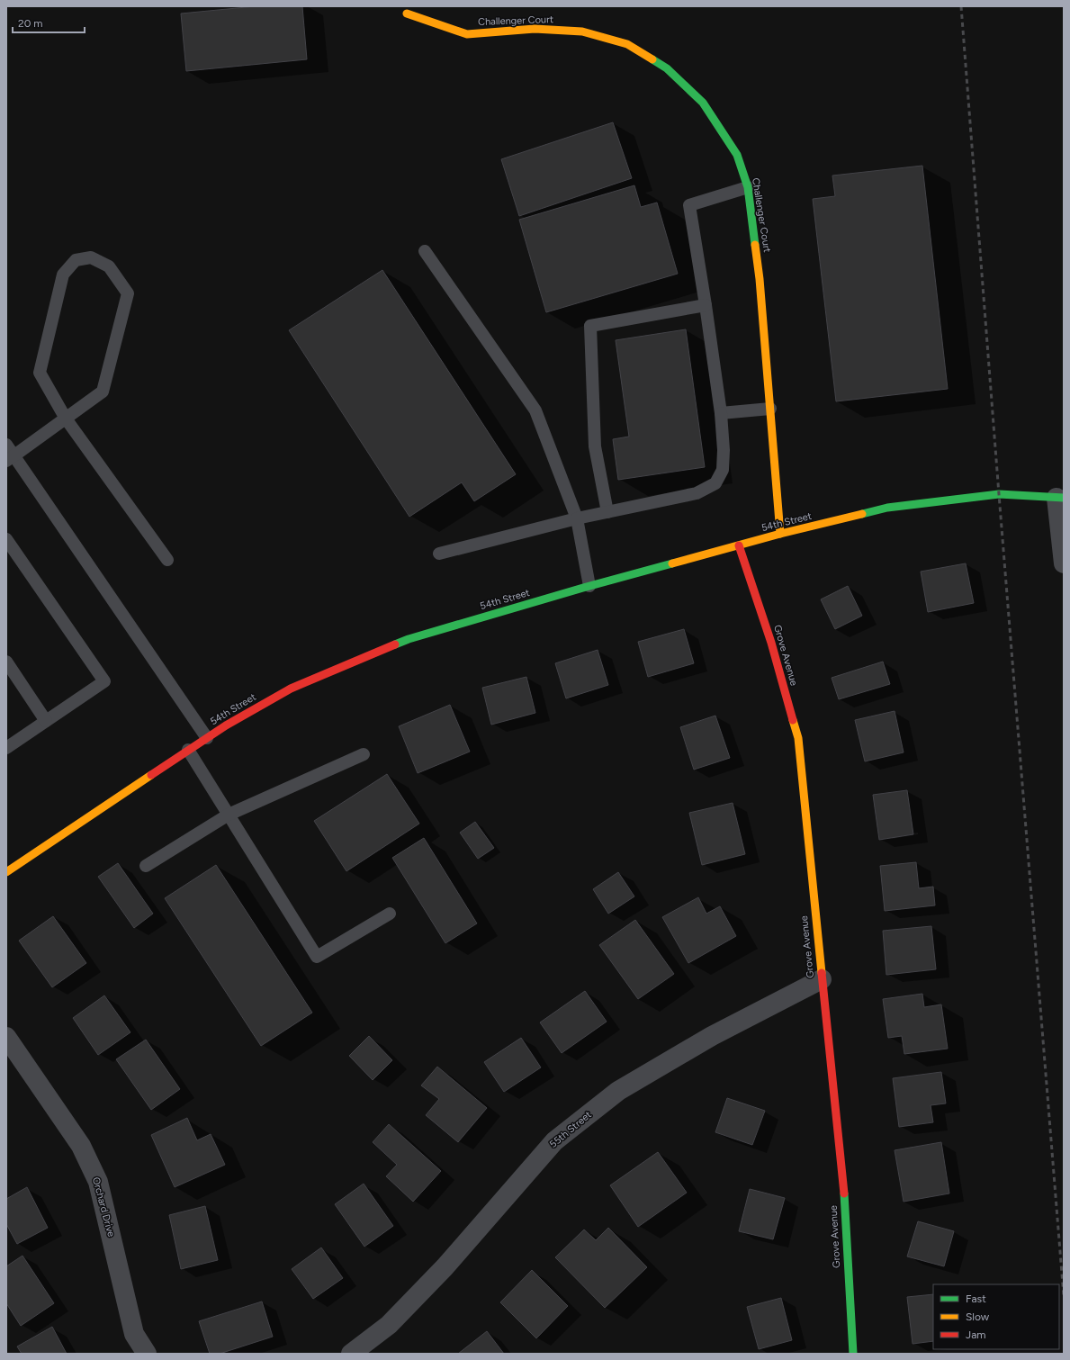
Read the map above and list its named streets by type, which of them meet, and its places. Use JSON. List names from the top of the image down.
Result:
{
  "streets": {
    "street": [
      "Challenger Court",
      "54th Street",
      "Grove Avenue",
      "55th Street",
      "Orchard Drive"
    ]
  },
  "crossings": [
    ["Challenger Court", "54th Street"],
    ["54th Street", "Grove Avenue"],
    ["Grove Avenue", "55th Street"]
  ],
  "legend": ["Fast", "Slow", "Jam"],
  "scale_bar": "20 m"
}
